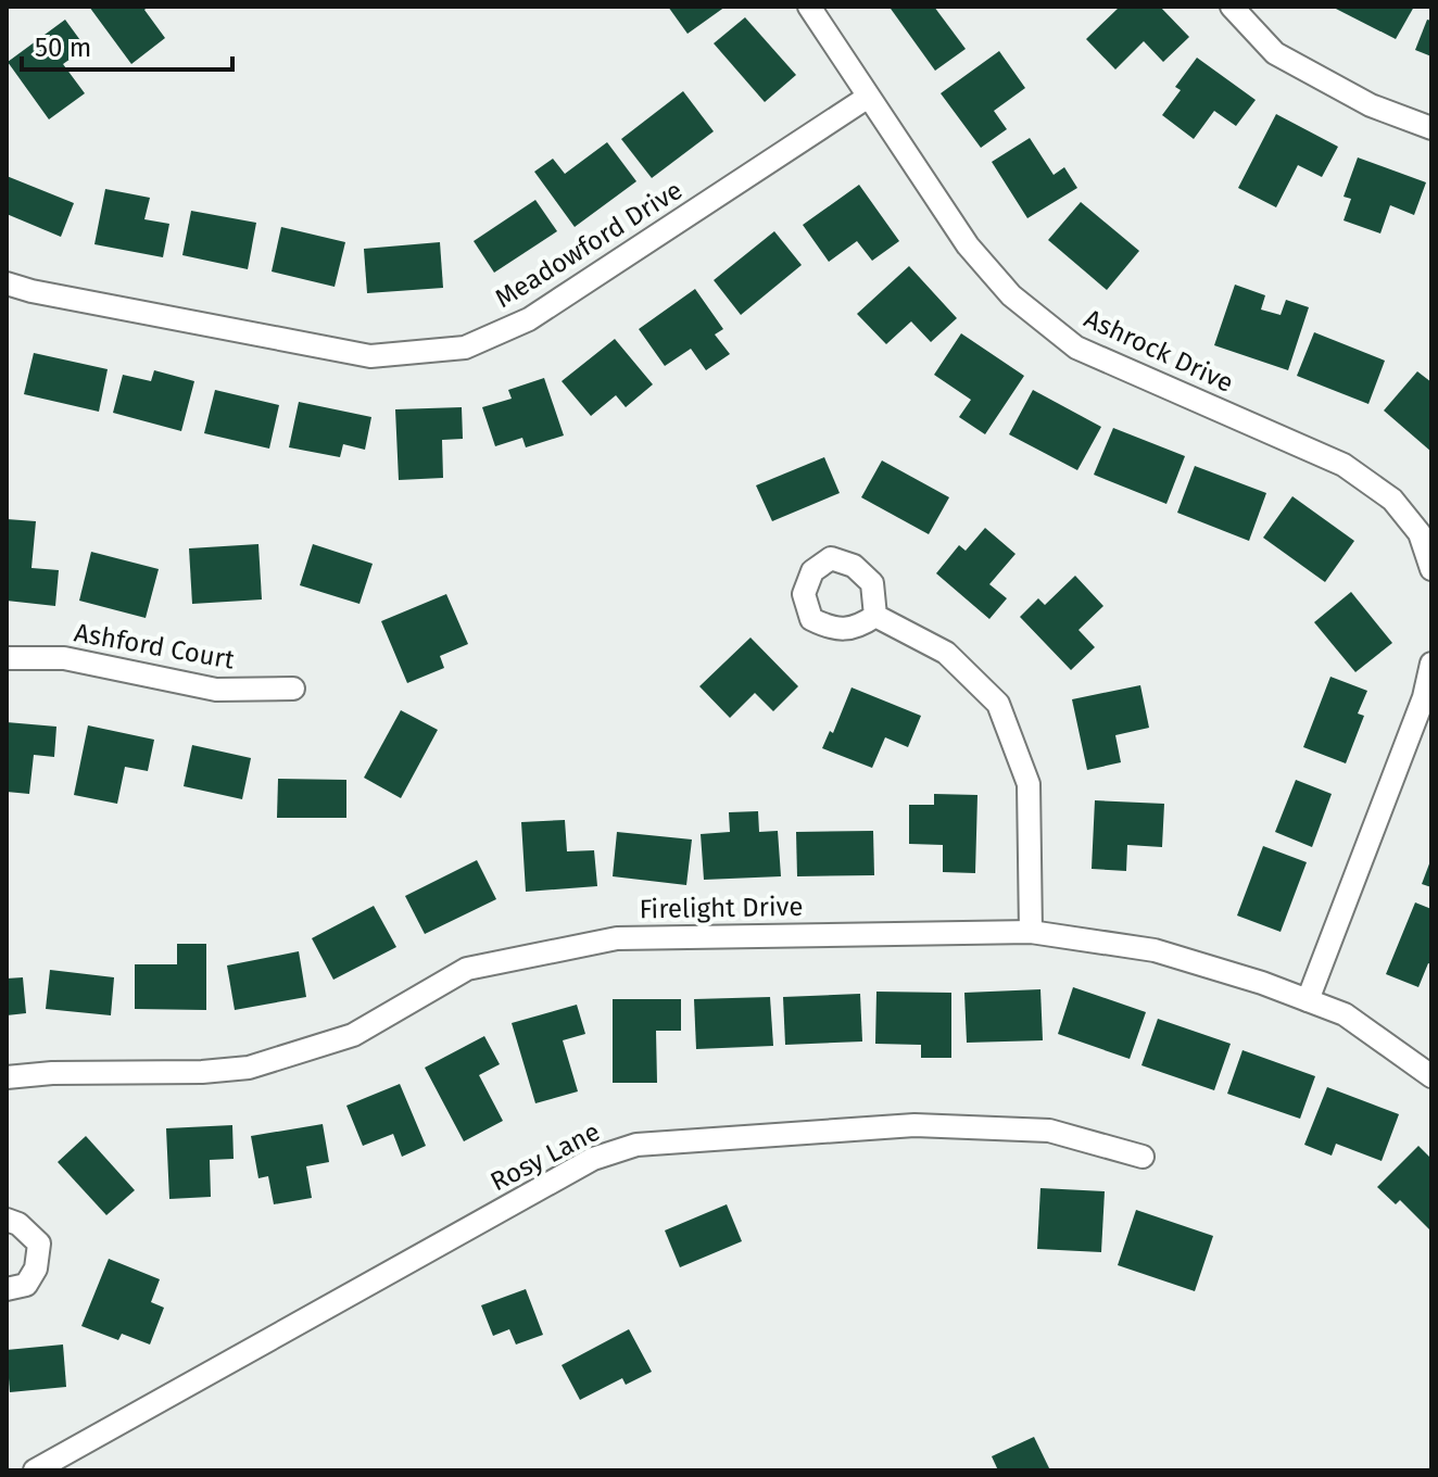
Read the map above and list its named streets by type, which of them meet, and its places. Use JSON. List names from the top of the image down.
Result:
{
  "streets": {
    "street": [
      "Meadowford Drive",
      "Ashrock Drive",
      "Ashford Court",
      "Firelight Drive",
      "Rosy Lane"
    ]
  },
  "crossings": [
    ["Meadowford Drive", "Ashrock Drive"]
  ],
  "scale_bar": "50 m"
}
